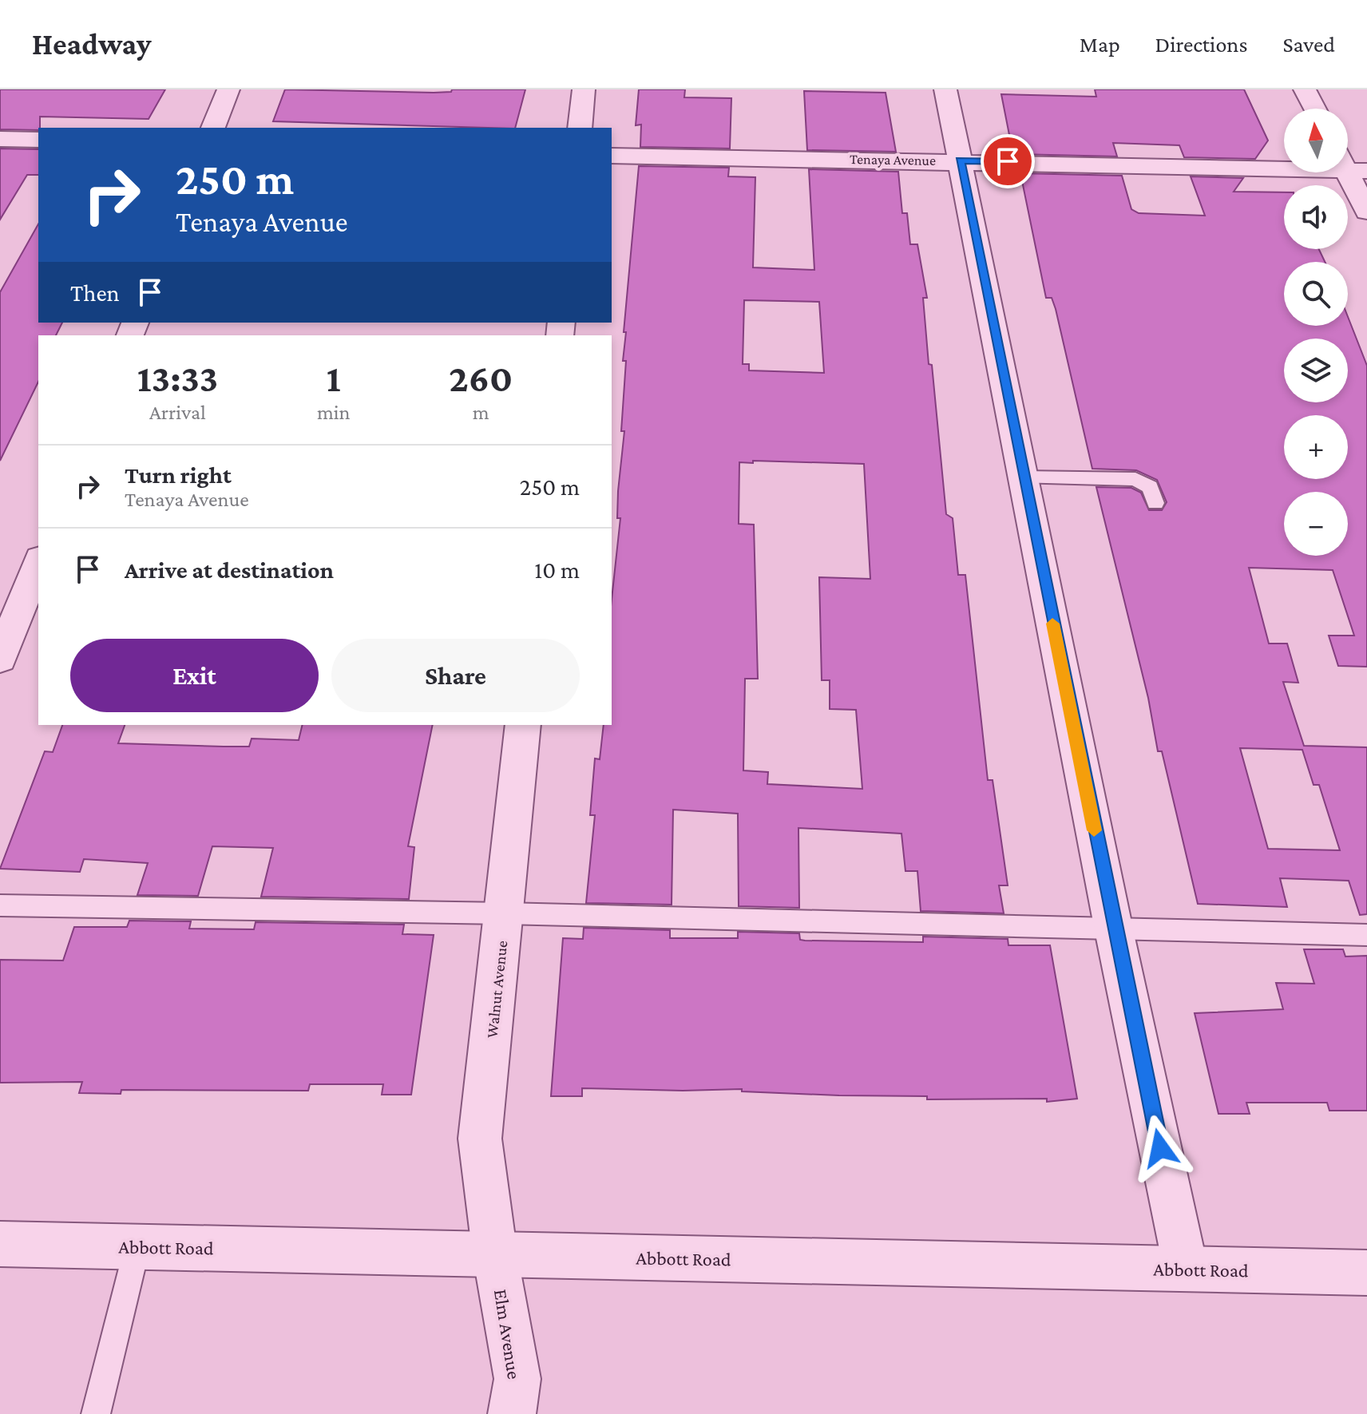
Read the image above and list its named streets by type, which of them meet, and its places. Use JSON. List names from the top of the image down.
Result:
{
  "streets": {
    "street": [
      "Tenaya Avenue",
      "Walnut Avenue",
      "Abbott Road",
      "Elm Avenue"
    ]
  },
  "crossings": [
    ["Walnut Avenue", "Abbott Road"],
    ["Walnut Avenue", "Elm Avenue"],
    ["Abbott Road", "Elm Avenue"]
  ],
  "north": "top",
  "page": {
    "header": "Headway",
    "nav": ["Map", "Directions", "Saved"],
    "map_buttons": ["+", "−"],
    "turn": ["250 m", "Tenaya Avenue"],
    "then": "Then",
    "eta": [
      "13:33",
      "Arrival",
      "1",
      "min",
      "260",
      "m"
    ],
    "list": [
      {
        "name": "Turn right",
        "note": "Tenaya Avenue",
        "value": "250 m"
      },
      {
        "name": "Arrive at destination",
        "value": "10 m"
      }
    ],
    "buttons": ["Exit", "Share"]
  }
}
